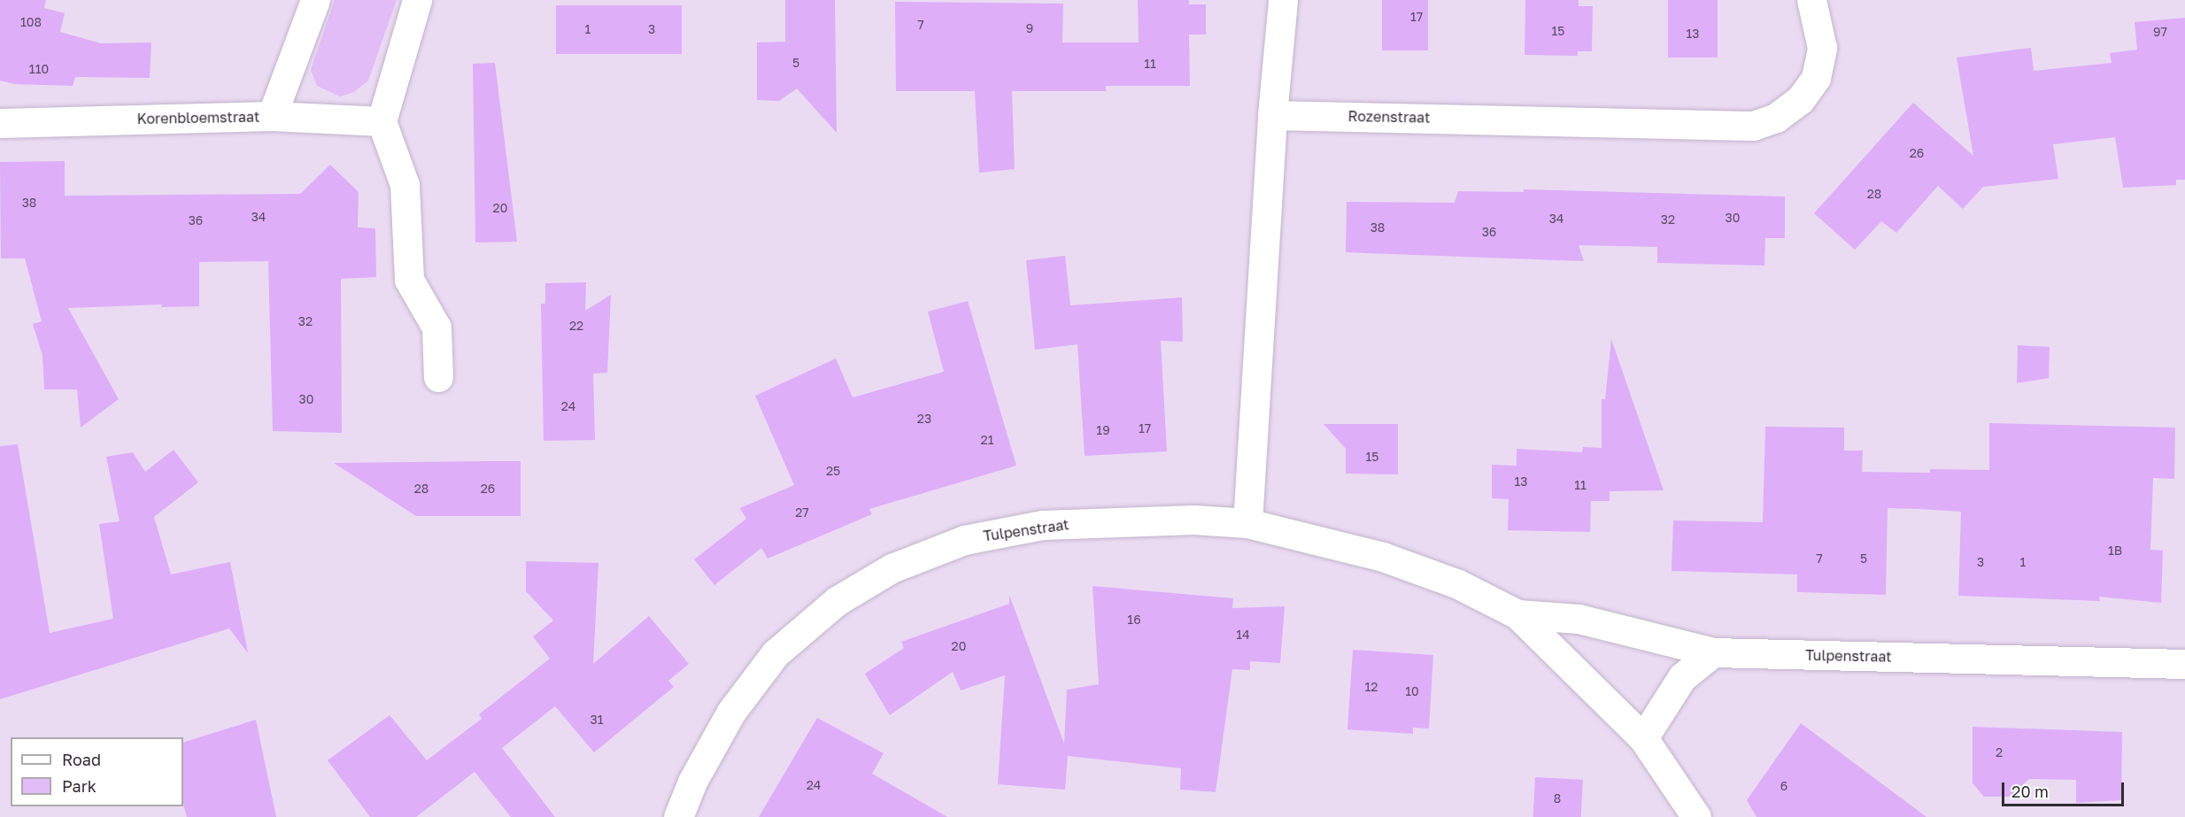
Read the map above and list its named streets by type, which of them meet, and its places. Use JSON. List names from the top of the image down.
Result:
{
  "streets": {
    "street": ["Rozenstraat", "Korenbloemstraat", "Tulpenstraat"]
  },
  "house_numbers": [
    "17",
    "108",
    "7",
    "9",
    "1",
    "3",
    "15",
    "97",
    "13",
    "5",
    "11",
    "110",
    "26",
    "28",
    "38",
    "20",
    "34",
    "30",
    "34",
    "32",
    "36",
    "38",
    "36",
    "32",
    "22",
    "30",
    "24",
    "23",
    "17",
    "19",
    "21",
    "15",
    "25",
    "13",
    "11",
    "28",
    "26",
    "27",
    "1B",
    "7",
    "5",
    "3",
    "1",
    "16",
    "14",
    "20",
    "12",
    "10",
    "31",
    "2",
    "24",
    "6",
    "8"
  ],
  "legend": ["Road", "Park"],
  "scale_bar": "20 m"
}
